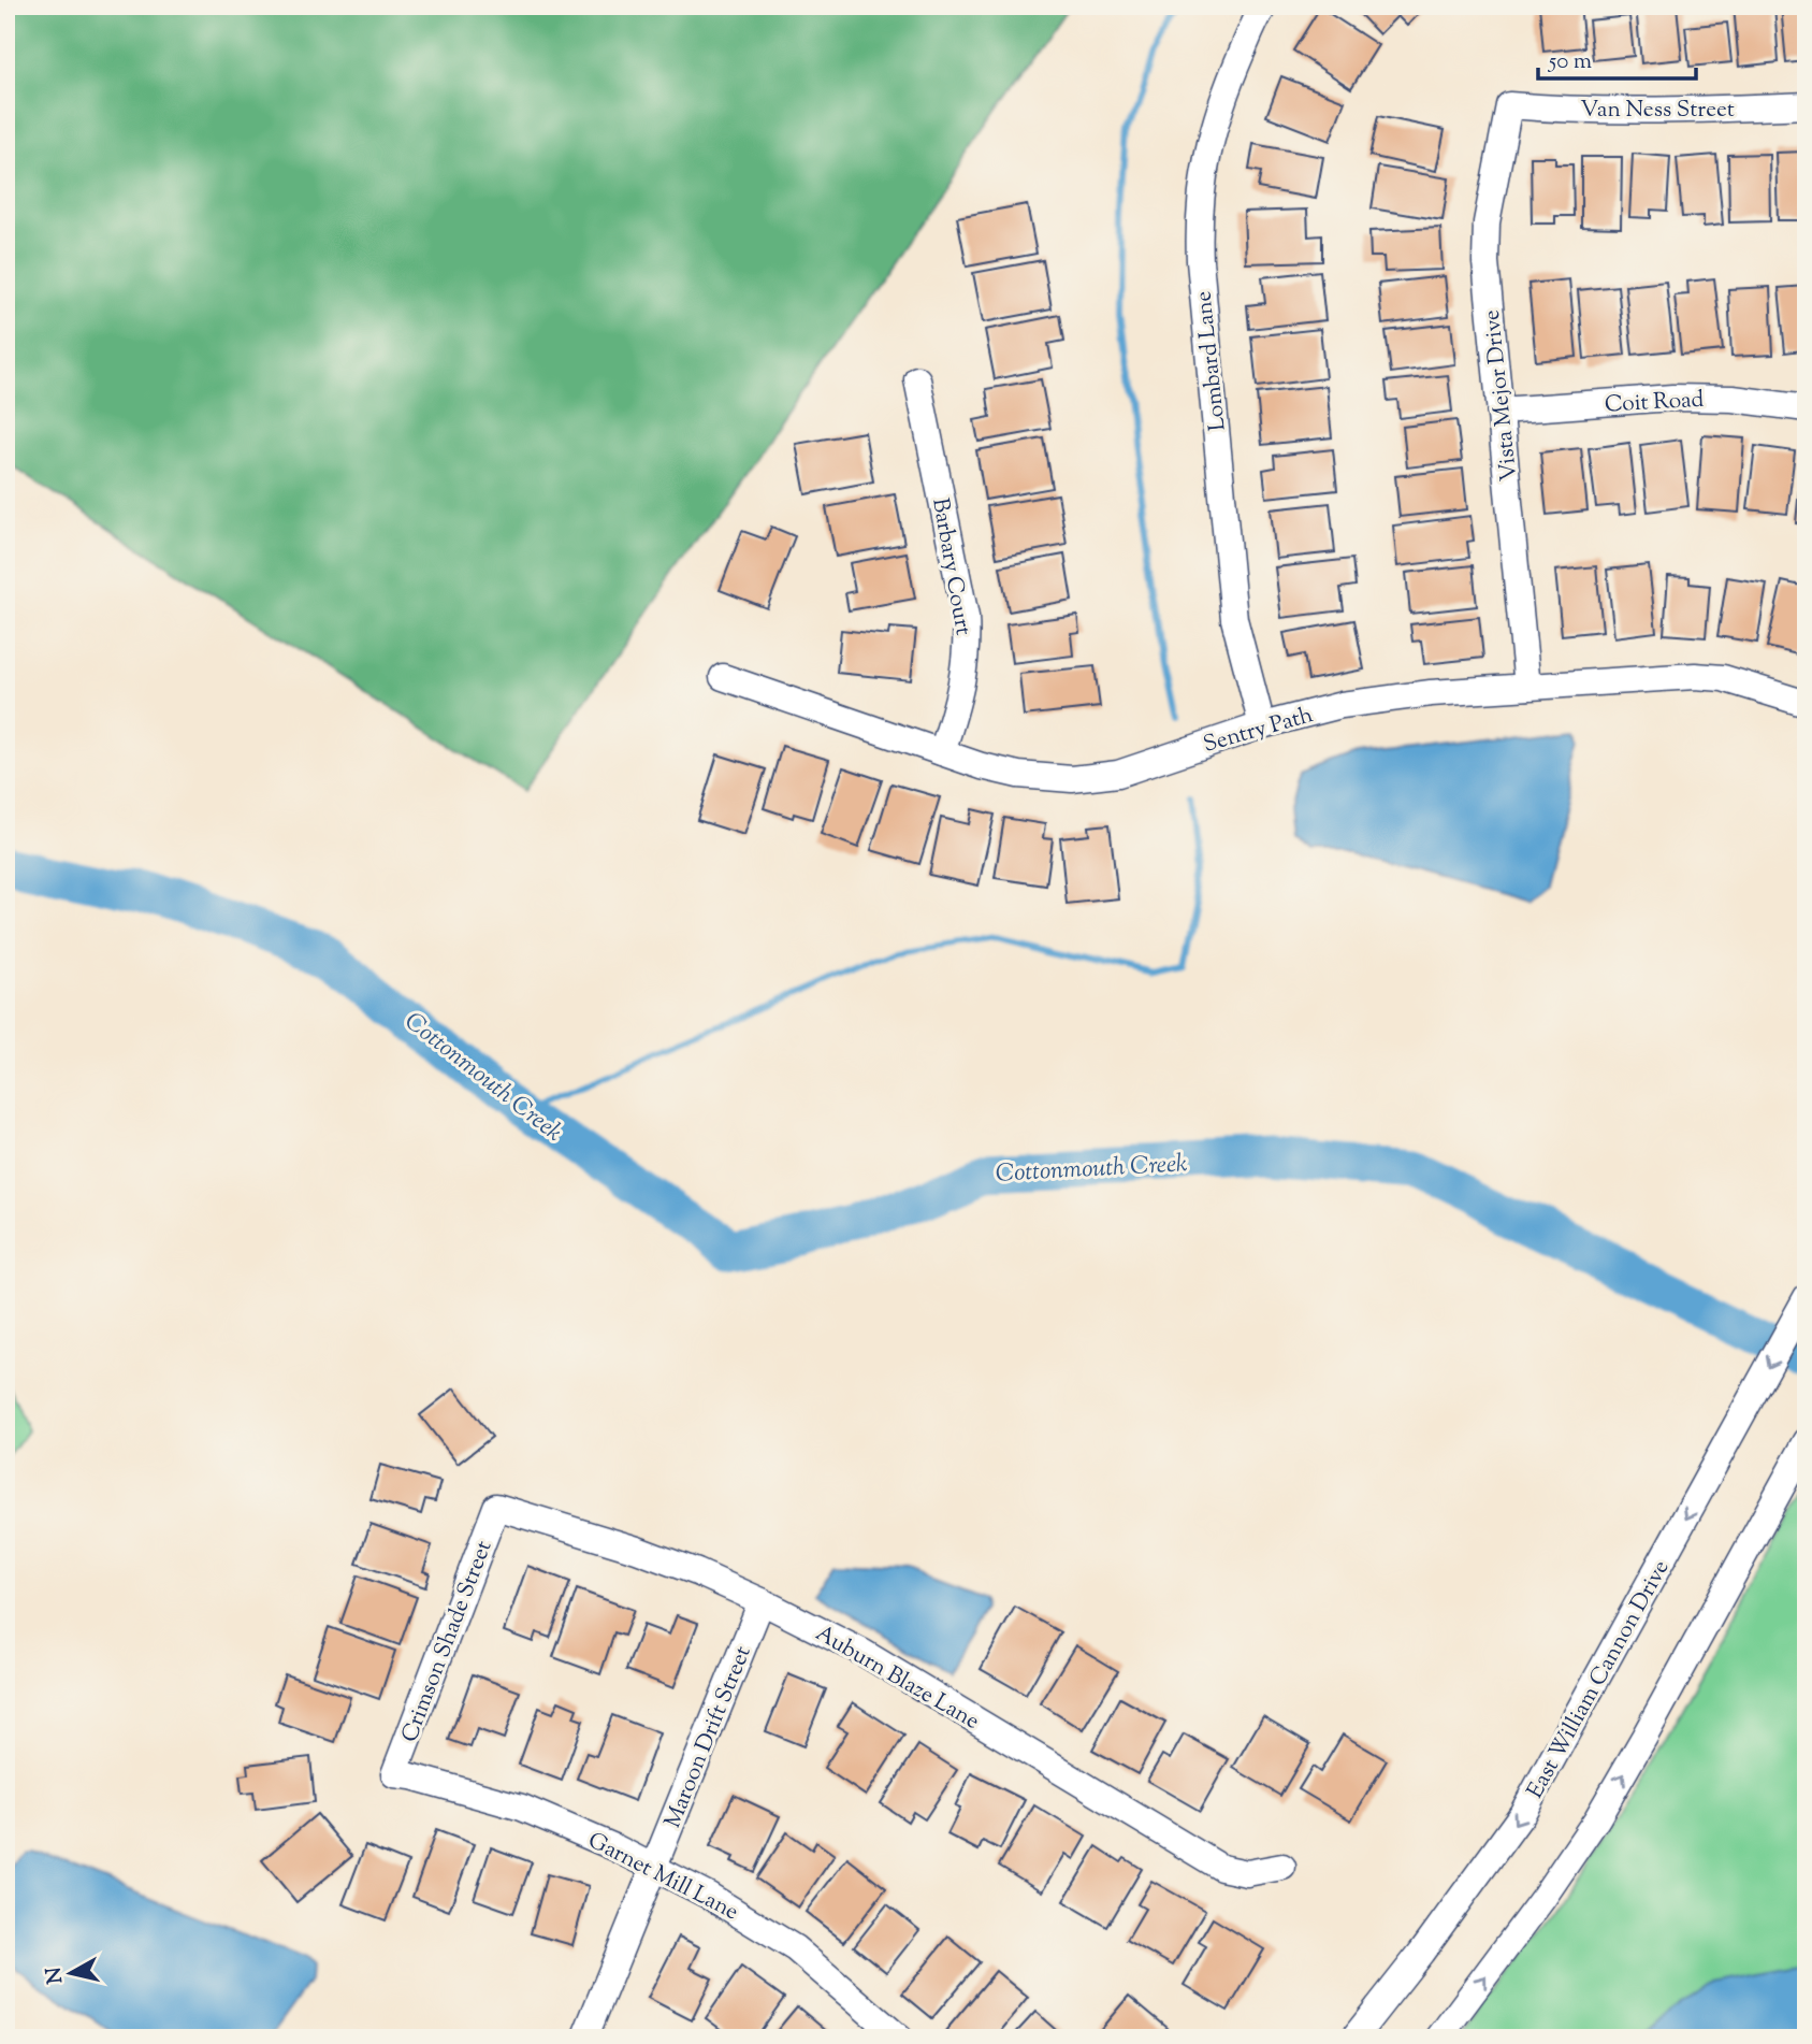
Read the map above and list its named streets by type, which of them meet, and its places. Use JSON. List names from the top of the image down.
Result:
{
  "streets": {
    "street": [
      "Van Ness Street",
      "Lombard Lane",
      "Vista Mejor Drive",
      "Coit Road",
      "Barbary Court",
      "Sentry Path",
      "Crimson Shade Street",
      "Auburn Blaze Lane",
      "East William Cannon Drive",
      "Maroon Drift Street",
      "Garnet Mill Lane"
    ]
  },
  "crossings": [
    ["Van Ness Street", "Vista Mejor Drive"],
    ["Lombard Lane", "Sentry Path"],
    ["Vista Mejor Drive", "Coit Road"],
    ["Vista Mejor Drive", "Sentry Path"],
    ["Barbary Court", "Sentry Path"],
    ["Crimson Shade Street", "Auburn Blaze Lane"],
    ["Crimson Shade Street", "Garnet Mill Lane"],
    ["Auburn Blaze Lane", "Maroon Drift Street"],
    ["Maroon Drift Street", "Garnet Mill Lane"]
  ],
  "water": ["Cottonmouth Creek"],
  "scale_bar": "50 m",
  "north": "left"
}
